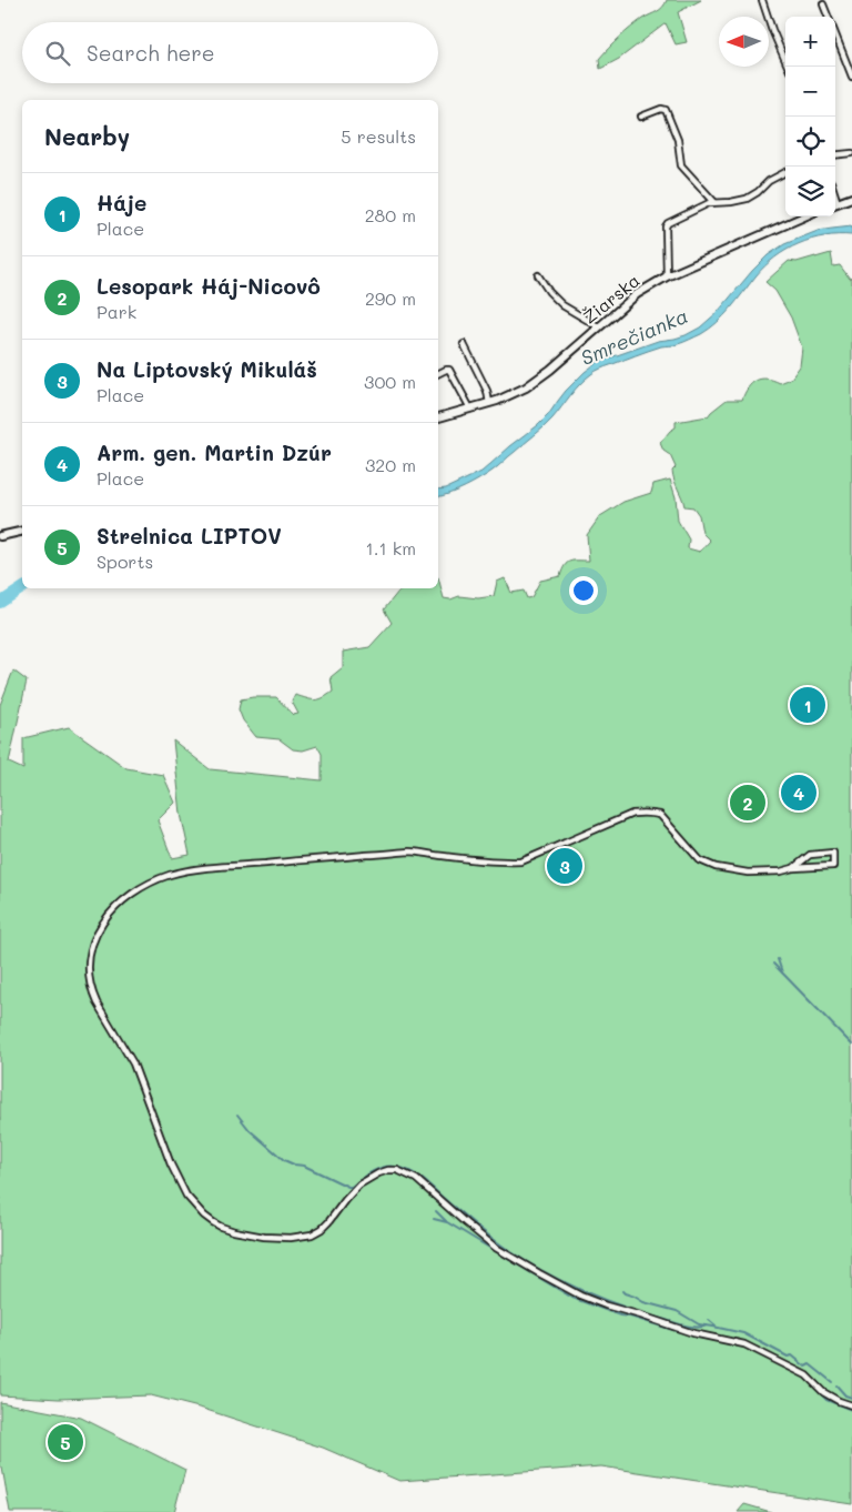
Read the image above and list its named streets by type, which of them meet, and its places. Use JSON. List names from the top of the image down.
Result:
{
  "streets": {
    "street": ["Žiarska"]
  },
  "water": ["Smrečianka"],
  "north": "left",
  "page": {
    "map_buttons": ["+", "−"],
    "search": "Search here",
    "heading": ["Nearby", "5 results"],
    "list": [
      {
        "mark": "1",
        "name": "Háje",
        "note": "Place",
        "value": "280 m"
      },
      {
        "mark": "2",
        "name": "Lesopark Háj-Nicovô",
        "note": "Park",
        "value": "290 m"
      },
      {
        "mark": "3",
        "name": "Na Liptovský Mikuláš",
        "note": "Place",
        "value": "300 m"
      },
      {
        "mark": "4",
        "name": "Arm. gen. Martin Dzúr",
        "note": "Place",
        "value": "320 m"
      },
      {
        "mark": "5",
        "name": "Strelnica LIPTOV",
        "note": "Sports",
        "value": "1.1 km"
      }
    ],
    "pins": [
      "1",
      "4",
      "2",
      "3",
      "5"
    ]
  }
}
